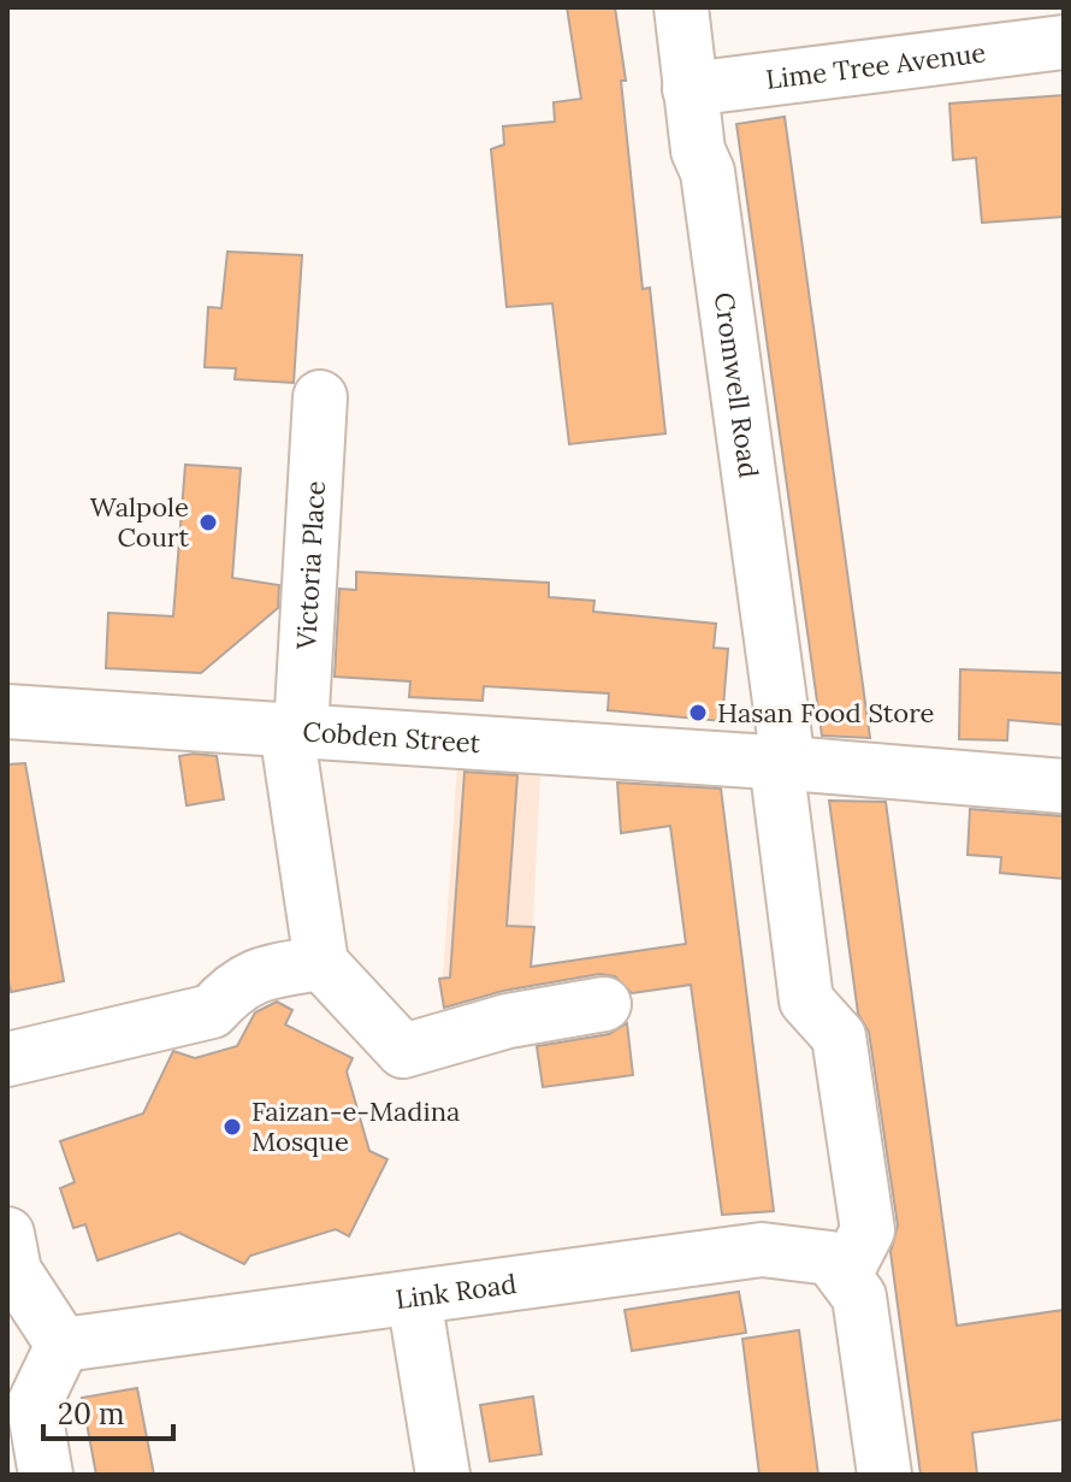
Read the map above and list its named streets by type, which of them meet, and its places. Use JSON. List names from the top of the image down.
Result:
{
  "streets": {
    "street": [
      "Lime Tree Avenue",
      "Cromwell Road",
      "Victoria Place",
      "Cobden Street",
      "Link Road"
    ]
  },
  "crossings": [
    ["Lime Tree Avenue", "Cromwell Road"],
    ["Cromwell Road", "Cobden Street"],
    ["Cromwell Road", "Link Road"],
    ["Victoria Place", "Cobden Street"]
  ],
  "places": ["Walpole Court", "Hasan Food Store", "Faizan-e-Madina Mosque"],
  "scale_bar": "20 m"
}
